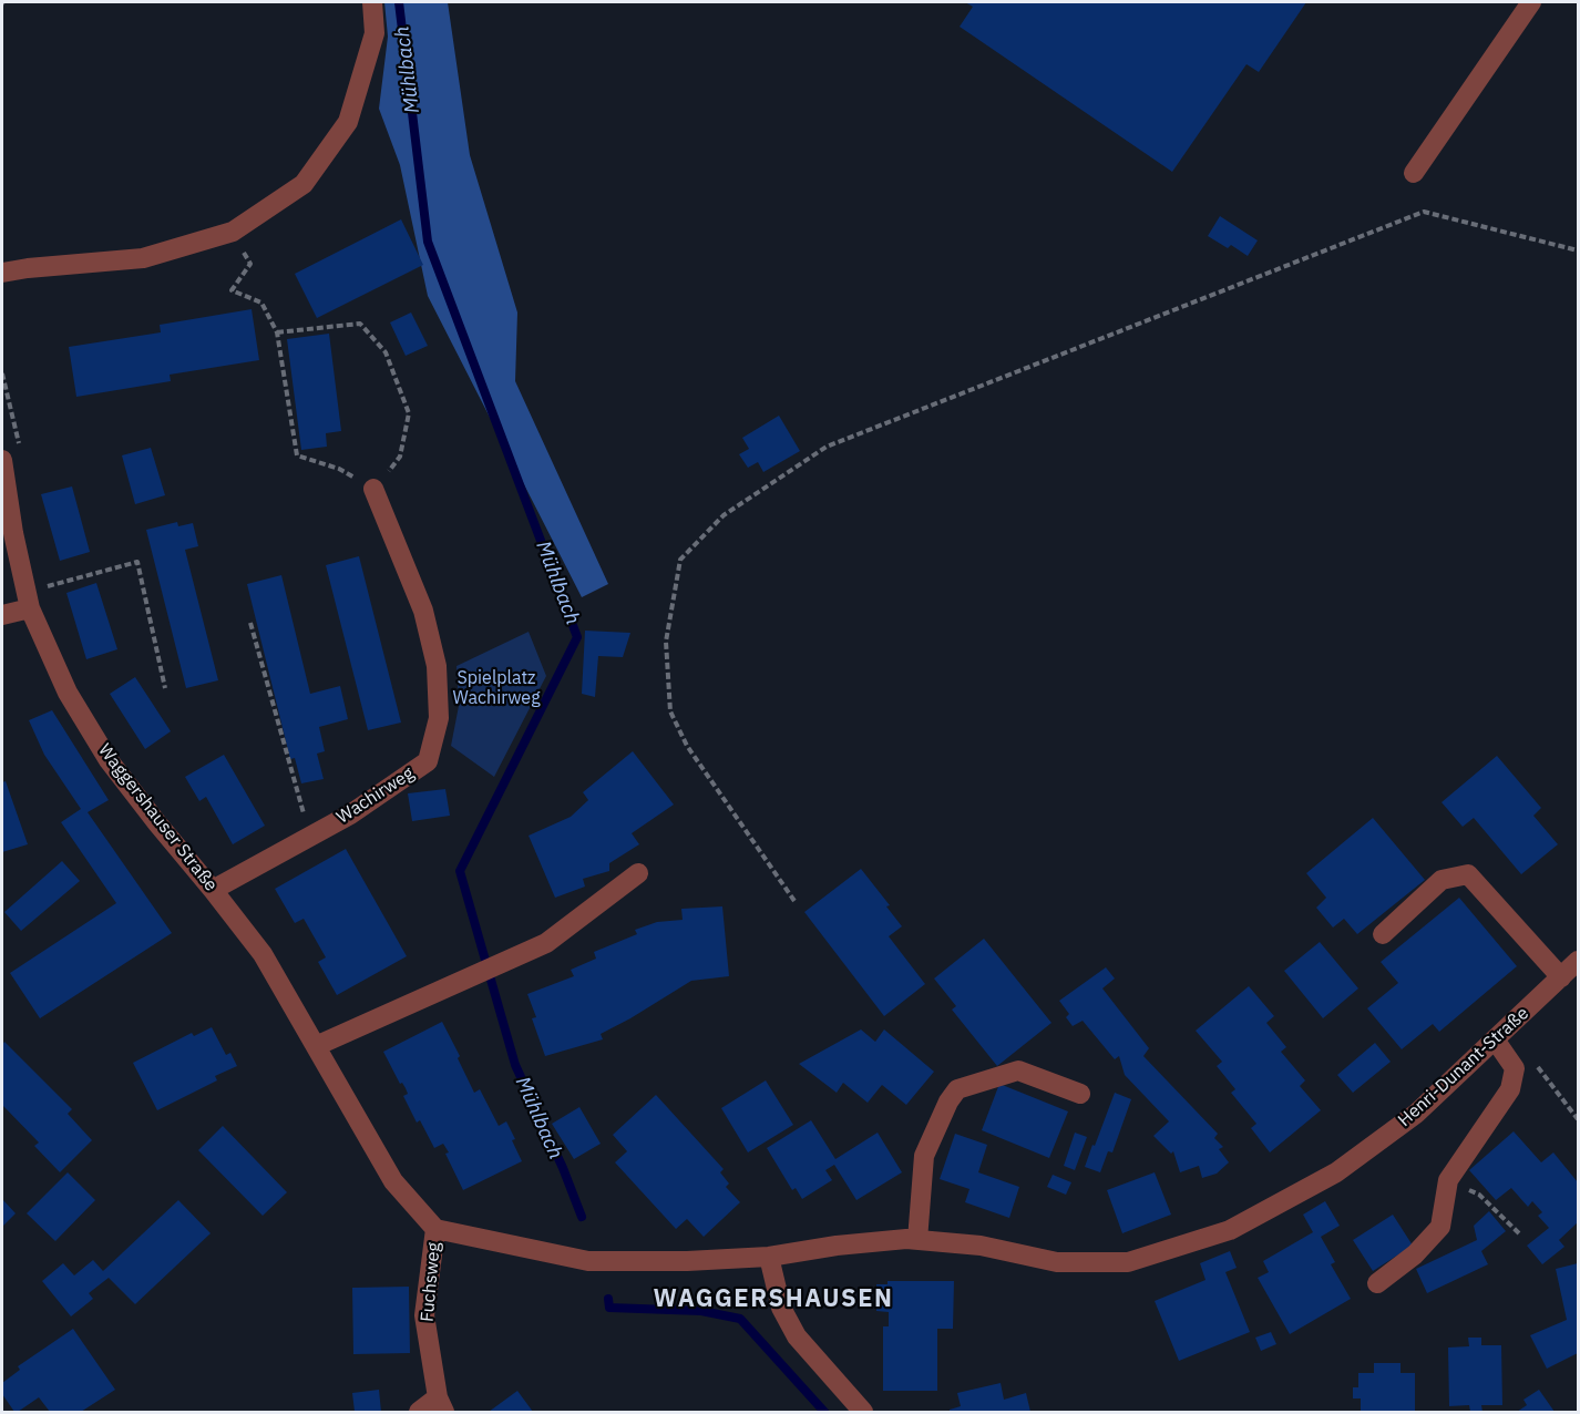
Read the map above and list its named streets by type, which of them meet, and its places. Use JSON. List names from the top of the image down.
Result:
{
  "streets": {
    "street": [
      "Wachirweg",
      "Waggershauser Straße",
      "Henri-Dunant-Straße",
      "Fuchsweg"
    ]
  },
  "crossings": [
    ["Wachirweg", "Waggershauser Straße"],
    ["Waggershauser Straße", "Fuchsweg"]
  ],
  "districts": ["WAGGERSHAUSEN"],
  "water": ["Mühlbach"],
  "parks": ["Spielplatz Wachirweg"]
}
